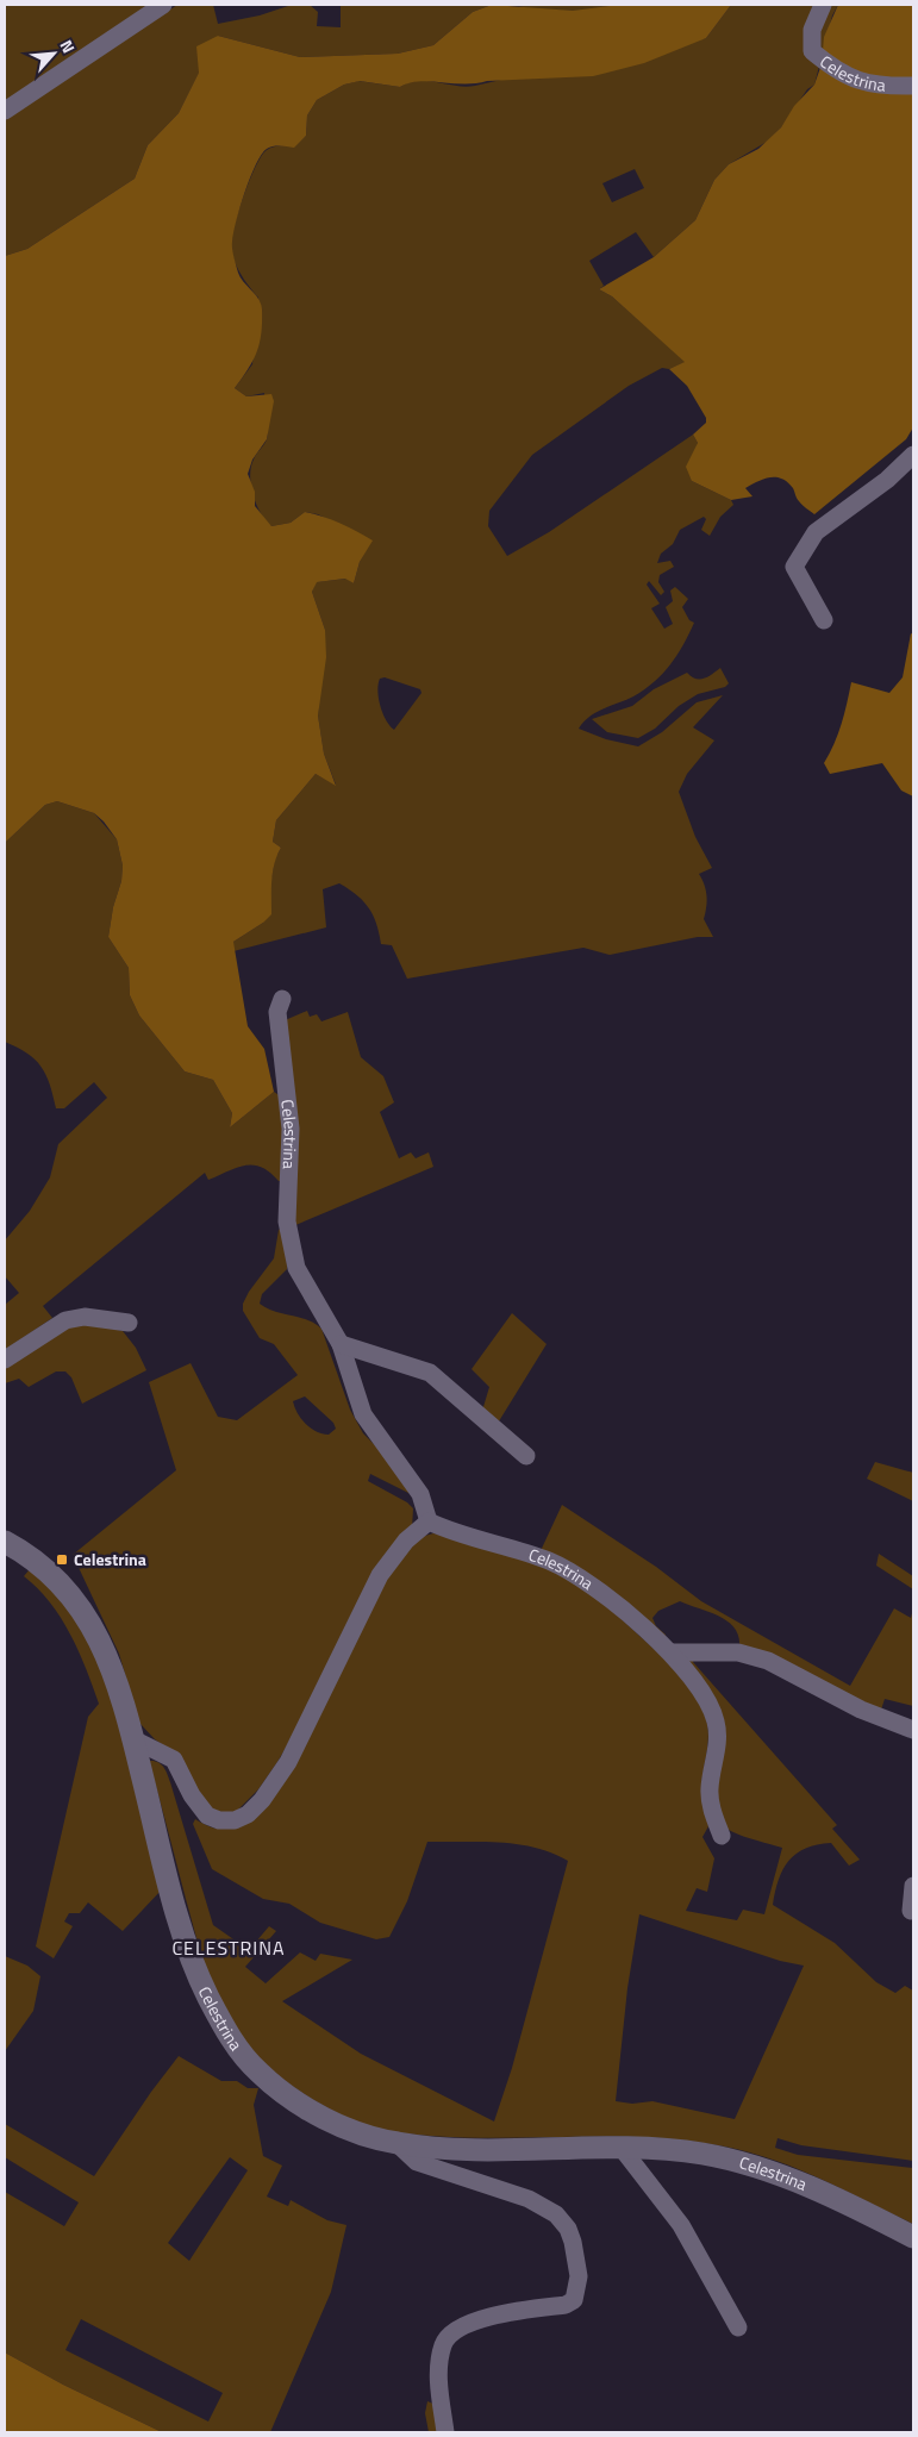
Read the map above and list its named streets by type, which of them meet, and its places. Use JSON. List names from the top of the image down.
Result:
{
  "streets": {
    "street": ["Celestrina"]
  },
  "districts": ["CELESTRINA"],
  "places": {
    "transit": ["Celestrina"]
  },
  "north": "top right"
}
